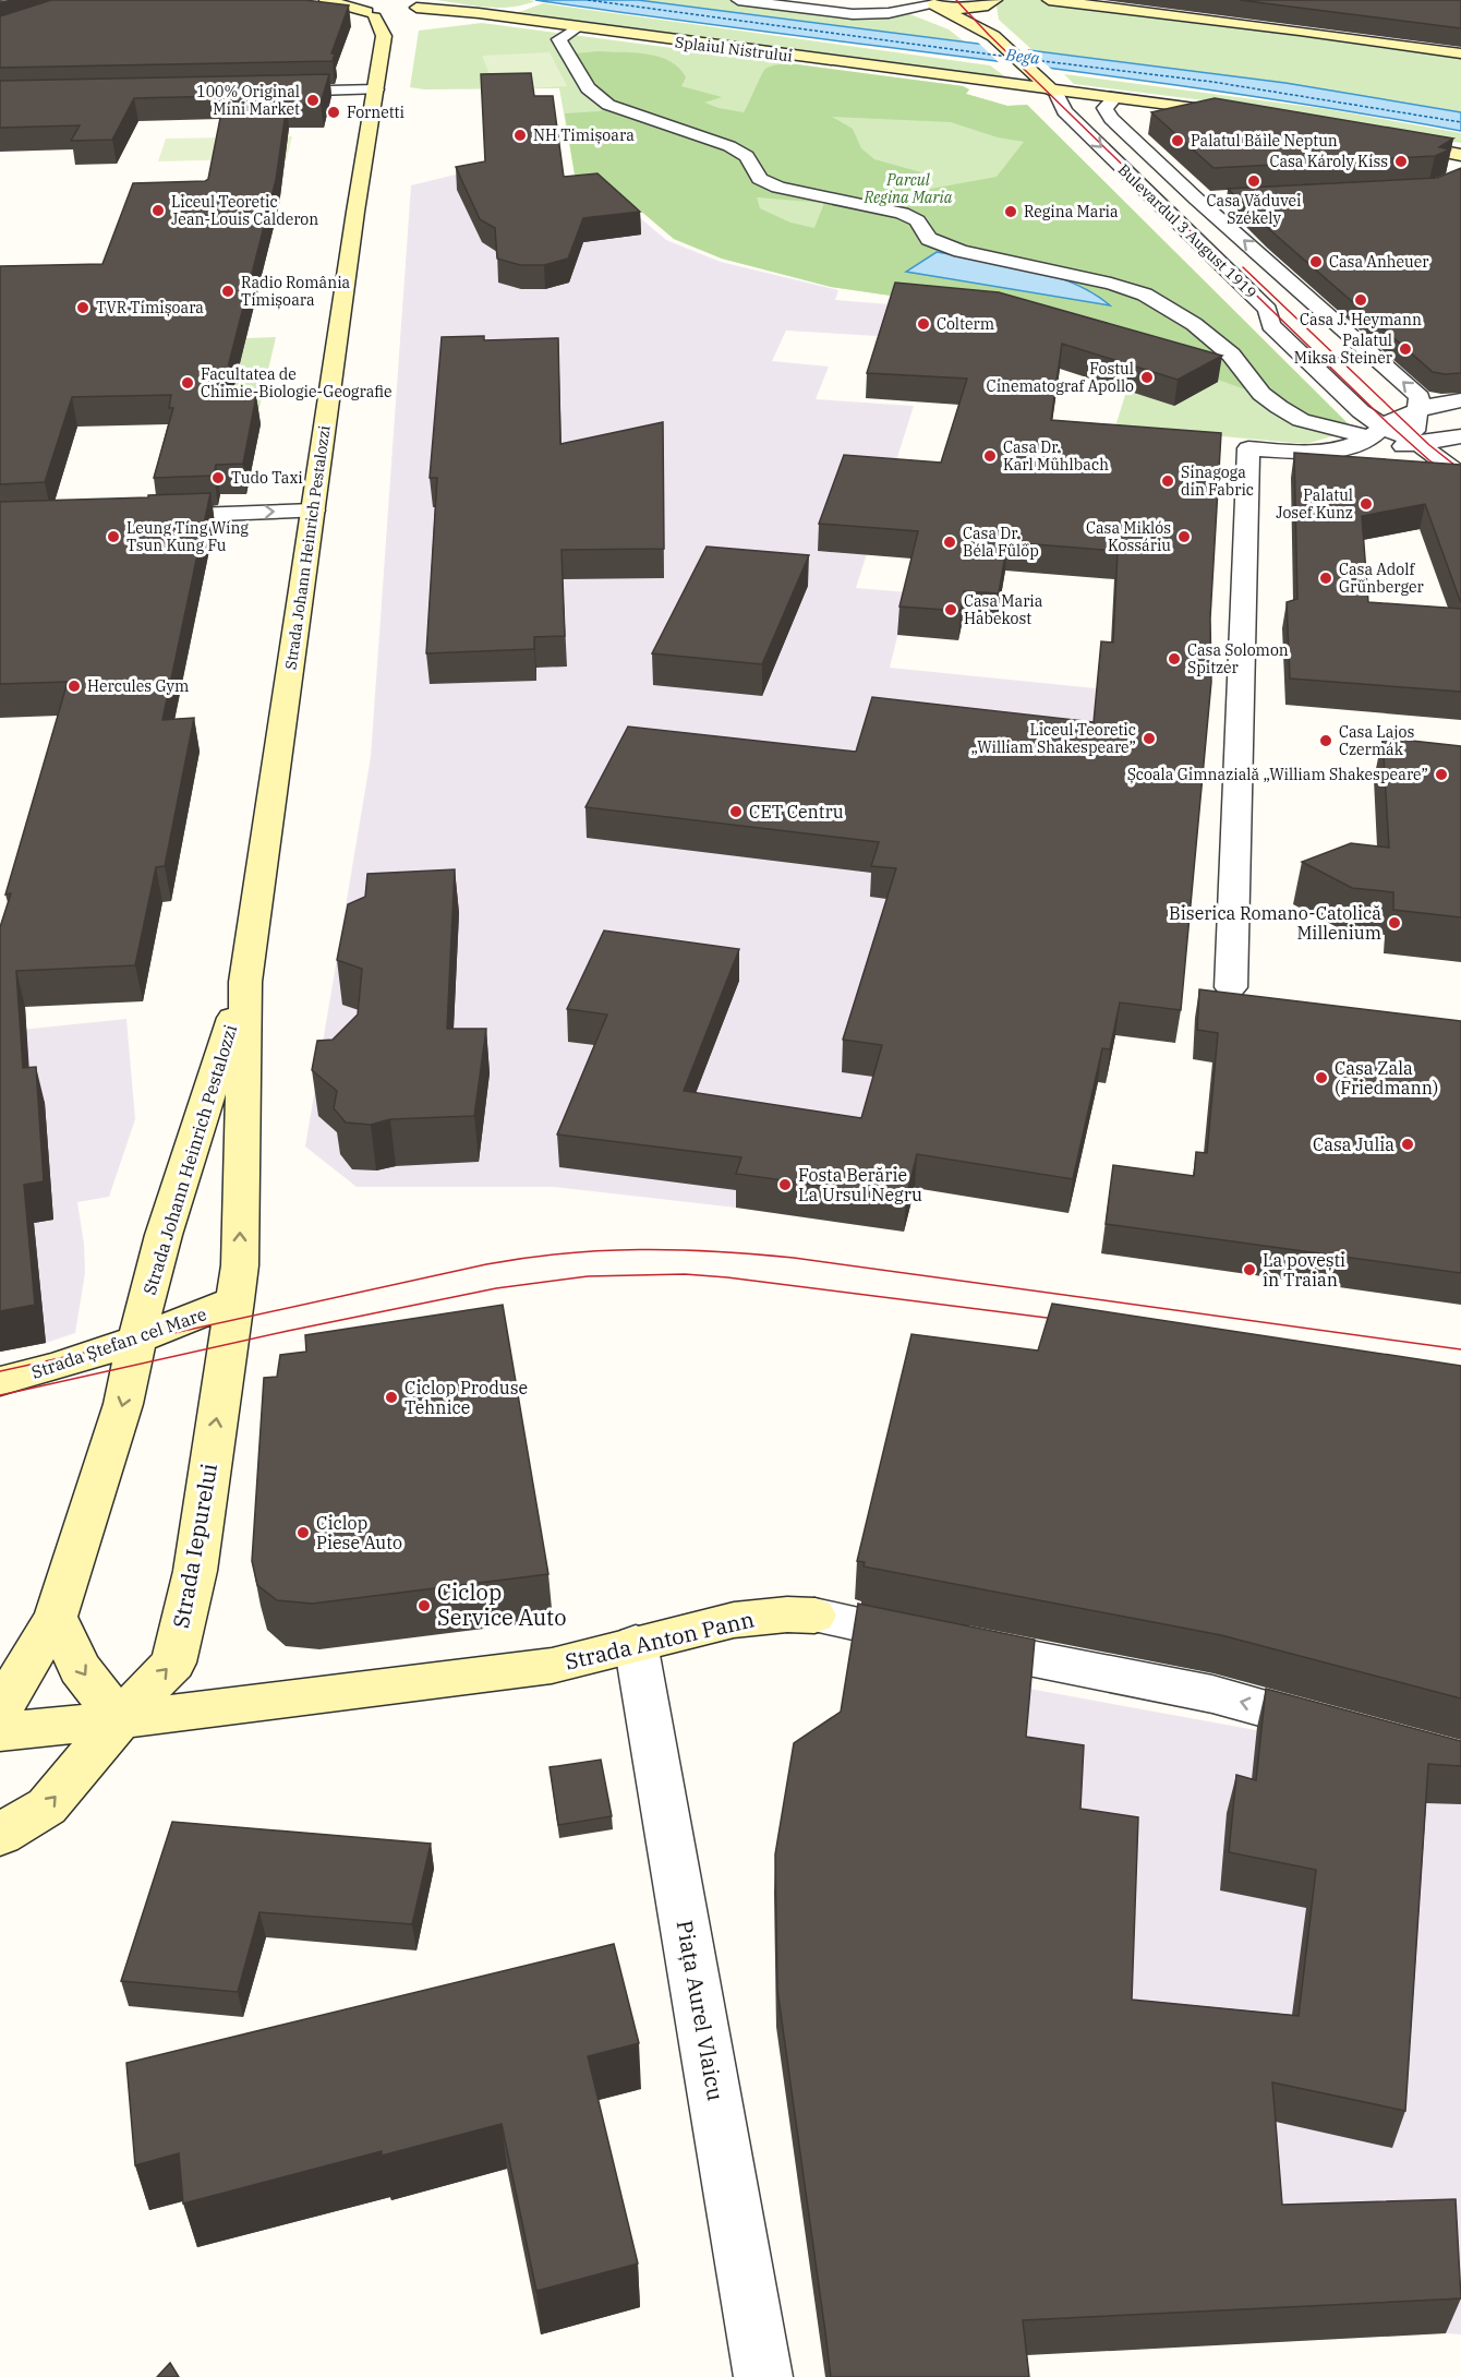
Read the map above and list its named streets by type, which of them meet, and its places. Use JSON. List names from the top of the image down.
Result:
{
  "streets": {
    "main road": [
      "Splaiul Nistrului",
      "Strada Johann Heinrich Pestalozzi",
      "Strada Ștefan cel Mare",
      "Strada Iepurelui",
      "Strada Anton Pann"
    ],
    "street": ["Bulevardul 3 August 1919", "Piața Aurel Vlaicu"]
  },
  "crossings": [
    ["Splaiul Nistrului", "Bulevardul 3 August 1919"],
    ["Splaiul Nistrului", "Strada Johann Heinrich Pestalozzi"],
    ["Strada Johann Heinrich Pestalozzi", "Strada Ștefan cel Mare"],
    ["Strada Johann Heinrich Pestalozzi", "Strada Iepurelui"],
    ["Strada Ștefan cel Mare", "Strada Iepurelui"],
    ["Strada Iepurelui", "Strada Anton Pann"],
    ["Strada Anton Pann", "Piața Aurel Vlaicu"]
  ],
  "one_way": ["Strada Anton Pann"],
  "water": ["Bega"],
  "parks": ["Parcul Regina Maria"],
  "places": [
    "100% Original Mini Market",
    "Fornetti",
    "NH Timișoara",
    "Palatul Băile Neptun",
    "Casa Károly Kiss",
    "Casa Văduvei Székely",
    "Liceul Teoretic Jean-Louis Calderon",
    "Regina Maria",
    "Casa Anheuer",
    "Radio România Timișoara",
    "Casa J. Heymann",
    "TVR Timișoara",
    "Colterm",
    "Palatul Miksa Steiner",
    "Fostul Cinematograf Apollo",
    "Facultatea de Chimie-Biologie-Geografie",
    "Casa Dr. Karl Mühlbach",
    "Tudo Taxi",
    "Sinagoga din Fabric",
    "Palatul Josef Kunz",
    "Leung Ting Wing Tsun Kung Fu",
    "Casa Miklós Kossáriu",
    "Casa Dr. Béla Fülöp",
    "Casa Adolf Grünberger",
    "Casa Maria Habekost",
    "Casa Solomon Spitzer",
    "Hercules Gym",
    "Liceul Teoretic „William Shakespeare”",
    "Casa Lajos Czermák",
    "Școala Gimnazială „William Shakespeare”",
    "CET Centru",
    "Biserica Romano-Catolică Millenium",
    "Casa Zala (Friedmann)",
    "Casa Julia",
    "Fosta Berărie La Ursul Negru",
    "La povești în Traian",
    "Ciclop Produse Tehnice",
    "Ciclop Piese Auto",
    "Ciclop Service Auto"
  ]
}
